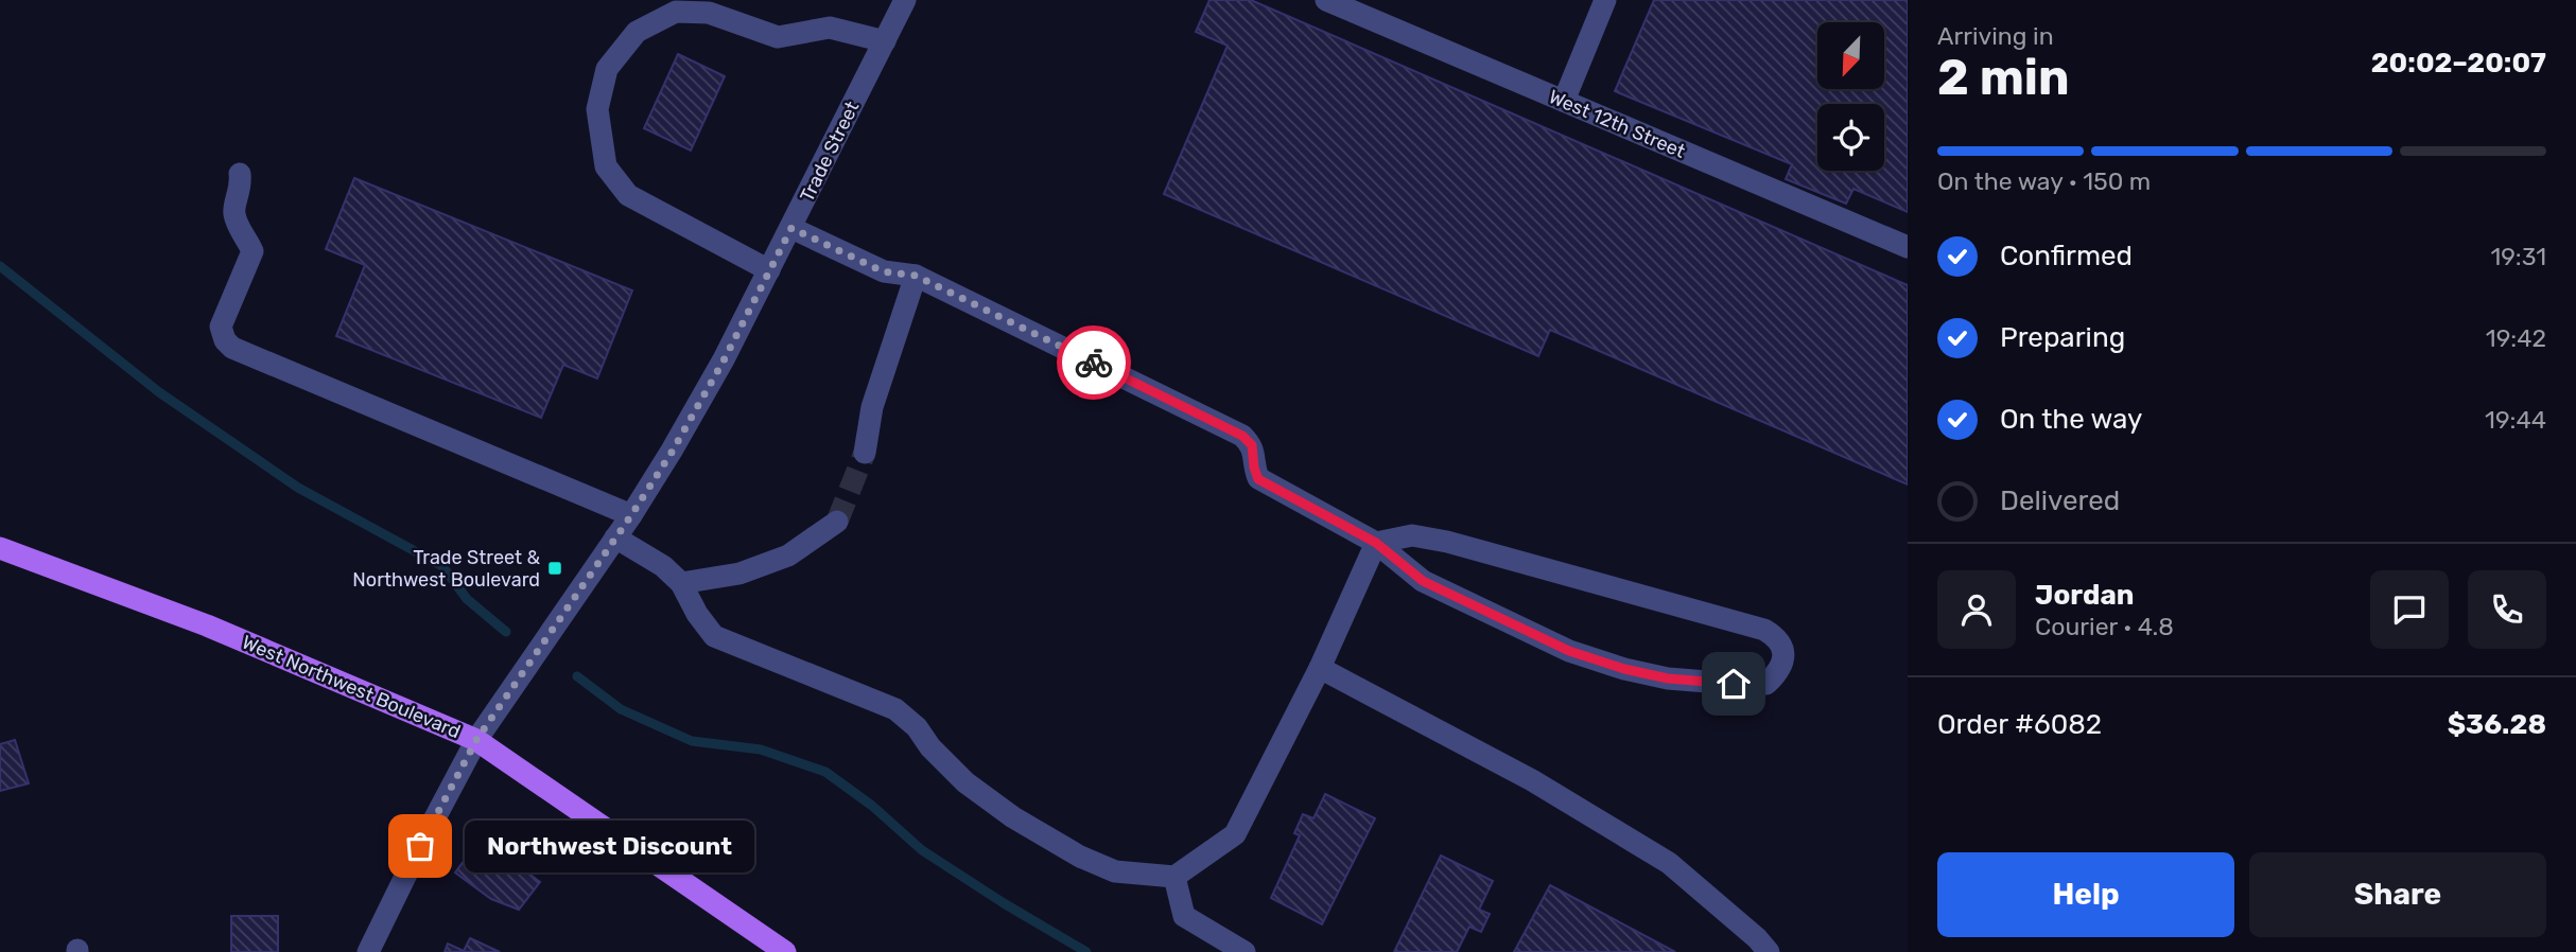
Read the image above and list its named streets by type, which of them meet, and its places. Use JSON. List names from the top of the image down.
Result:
{
  "streets": {
    "main road": ["West Northwest Boulevard"],
    "street": ["West 12th Street", "Trade Street"]
  },
  "crossings": [
    ["Trade Street", "West Northwest Boulevard"]
  ],
  "places": {
    "transit": ["Trade Street & Northwest Boulevard"],
    "other": ["Northwest Discount"]
  },
  "north": "bottom left",
  "page": {
    "heading": ["2 min", "Arriving in", "20:02–20:07"],
    "panel": [
      "Jordan",
      "Courier · 4.8",
      "Order #6082",
      "$36.28"
    ],
    "bar": "On the way · 150 m",
    "list": [
      ["Confirmed", "19:31"],
      ["Preparing", "19:42"],
      ["On the way", "19:44"],
      "Delivered"
    ],
    "bubble": "Northwest Discount",
    "buttons": ["Help", "Share"]
  }
}
